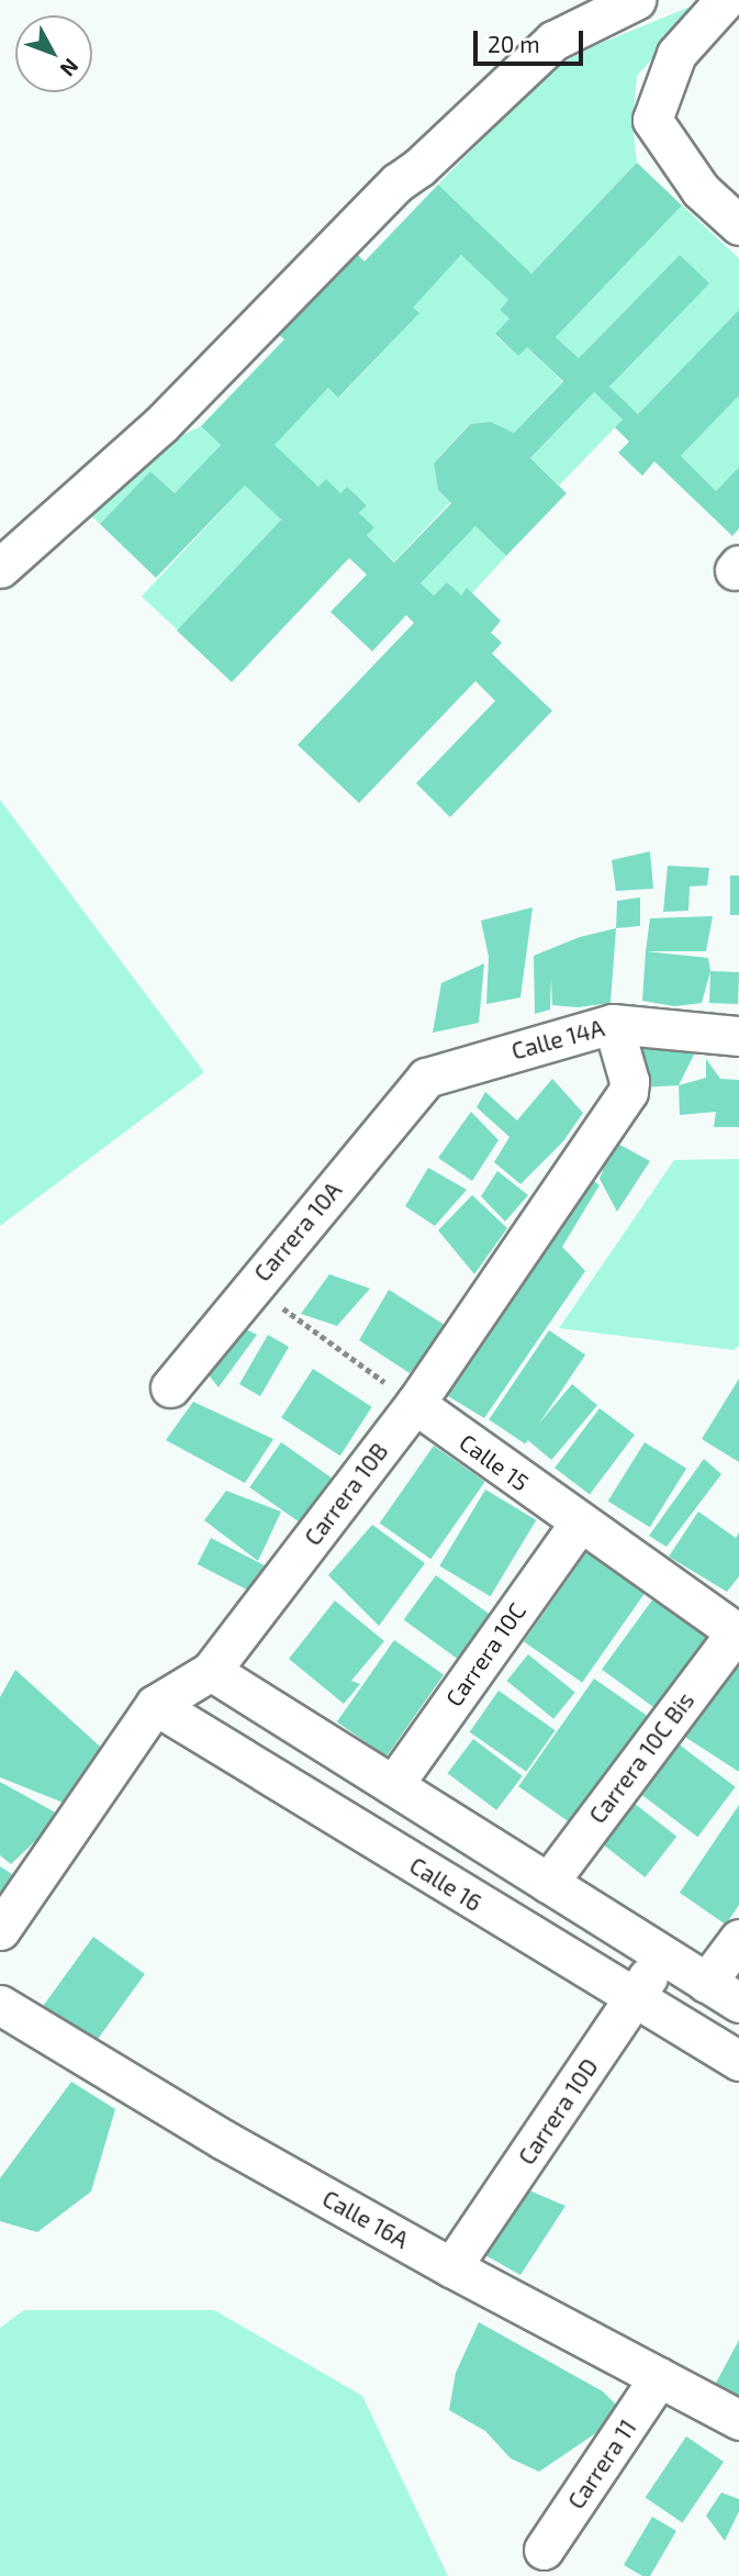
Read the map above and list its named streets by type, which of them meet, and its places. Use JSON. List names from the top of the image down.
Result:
{
  "streets": {
    "street": [
      "Calle 14A",
      "Carrera 10A",
      "Calle 15",
      "Carrera 10B",
      "Carrera 10C",
      "Carrera 10C Bis",
      "Calle 16",
      "Carrera 10D",
      "Calle 16A",
      "Carrera 11"
    ]
  },
  "crossings": [
    ["Calle 14A", "Carrera 10A"],
    ["Calle 14A", "Carrera 10B"],
    ["Calle 15", "Carrera 10B"],
    ["Calle 15", "Carrera 10C"],
    ["Calle 15", "Carrera 10C Bis"],
    ["Carrera 10B", "Calle 16"],
    ["Calle 16", "Carrera 10D"],
    ["Carrera 10D", "Calle 16A"],
    ["Calle 16A", "Carrera 11"]
  ],
  "scale_bar": "20 m",
  "north": "bottom right"
}
